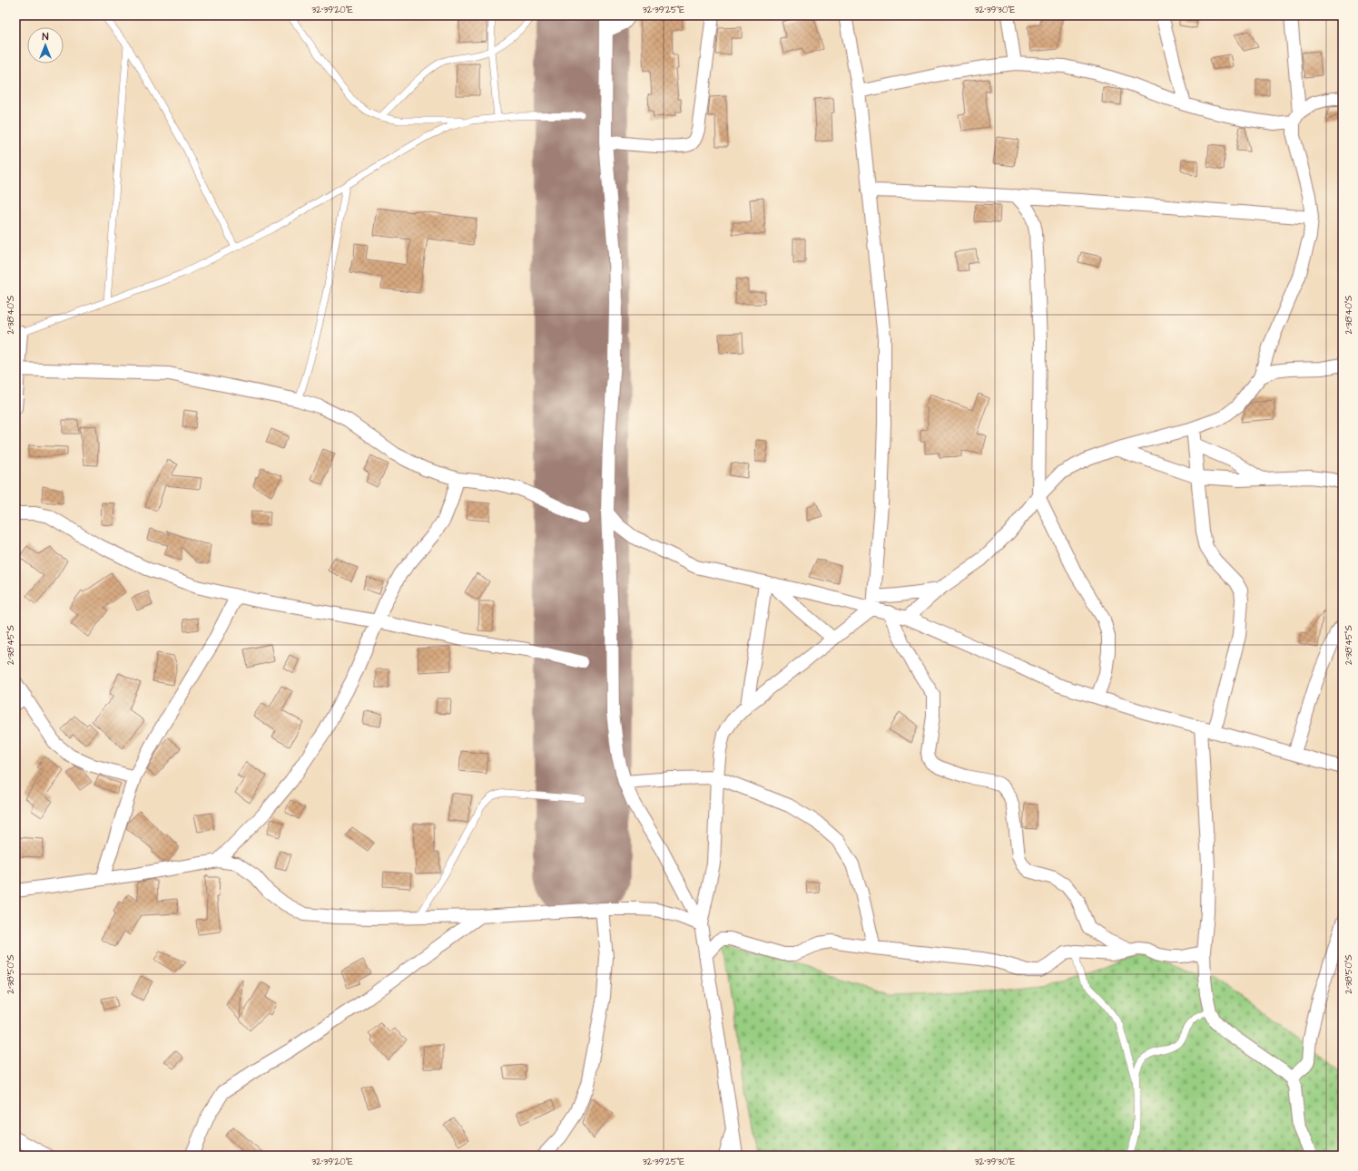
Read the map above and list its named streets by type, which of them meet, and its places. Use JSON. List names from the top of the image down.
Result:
{
  "north": "top",
  "coordinates": [
    "32°39'20\"E",
    "32°39'25\"E",
    "32°39'30\"E",
    "2°38'40\"S",
    "2°38'45\"S",
    "2°38'50\"S"
  ]
}
